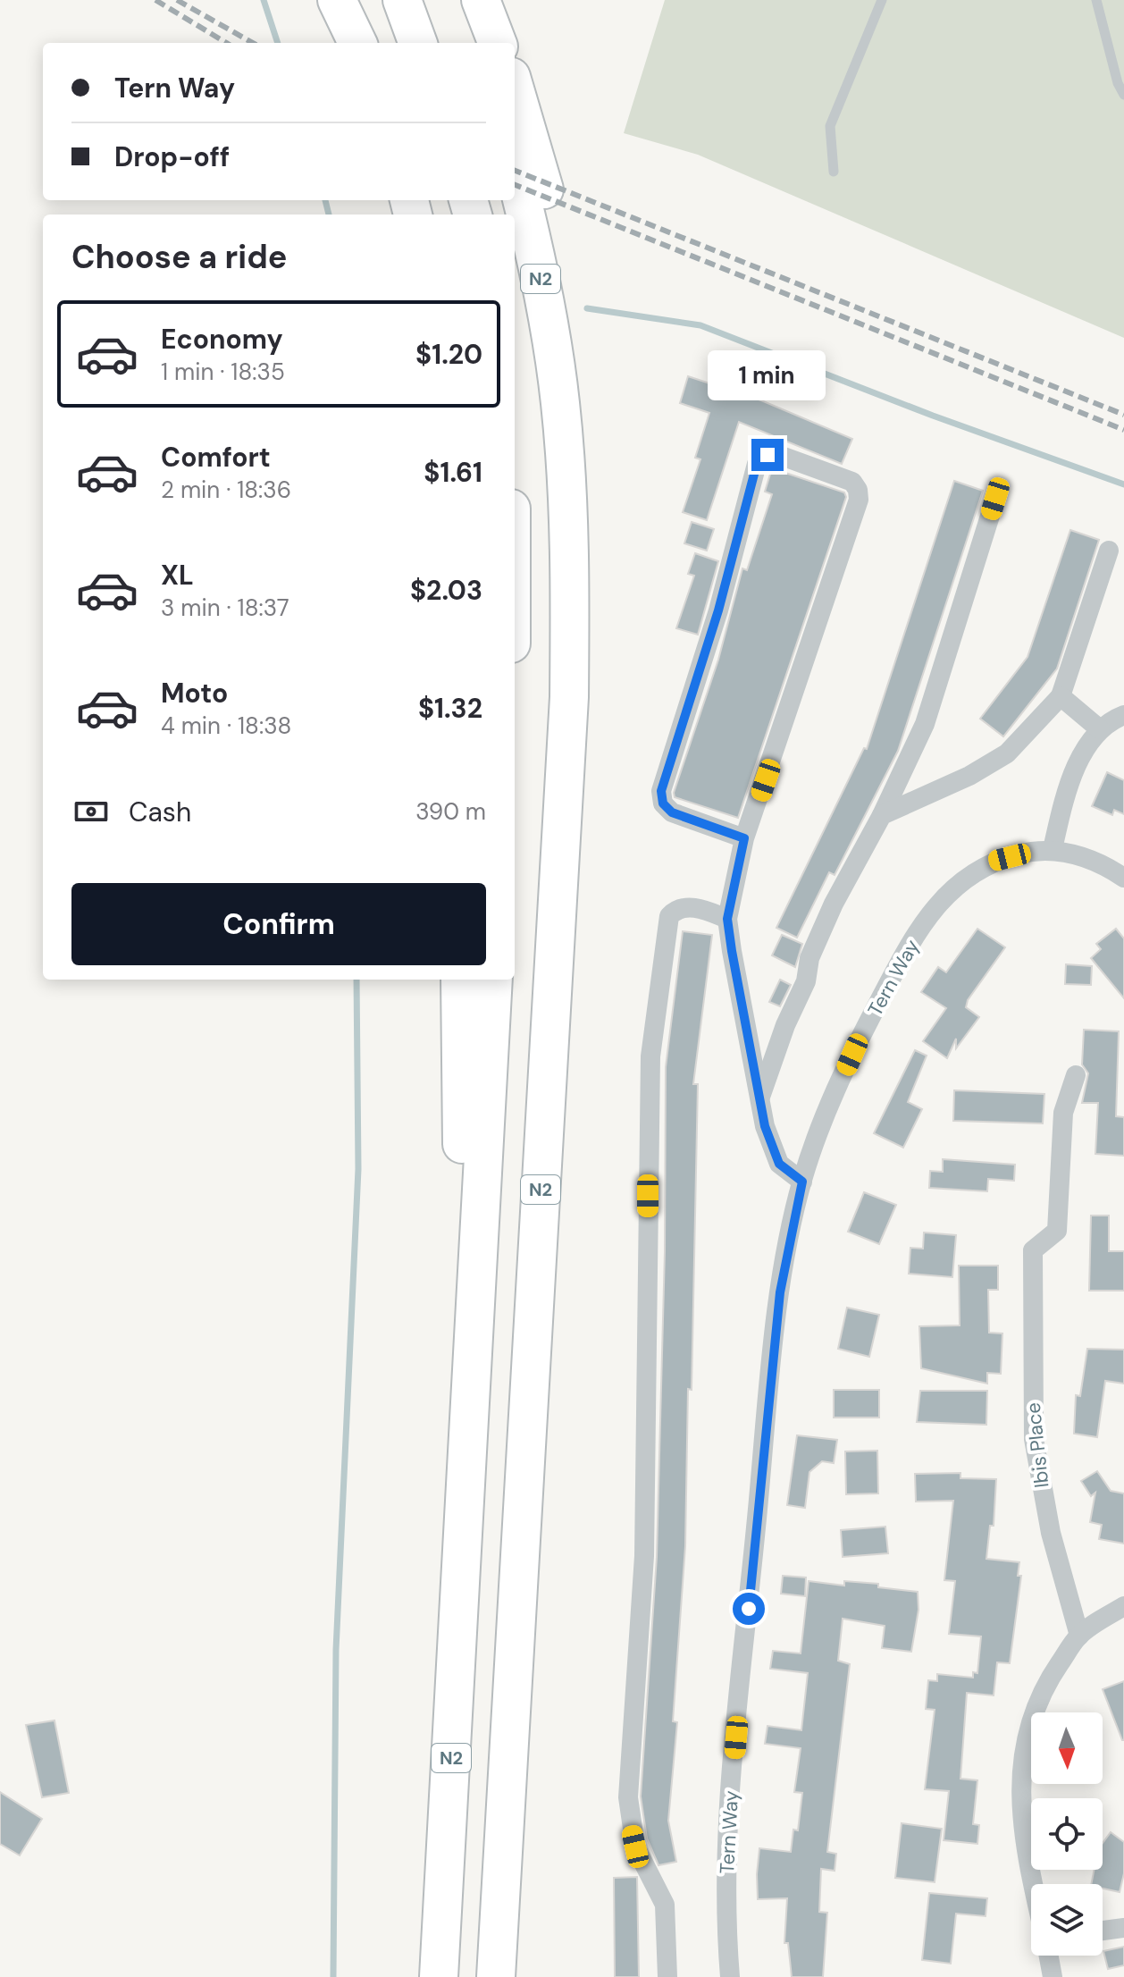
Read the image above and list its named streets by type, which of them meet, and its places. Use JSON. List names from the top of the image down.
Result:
{
  "streets": {
    "highway": ["N2"],
    "street": ["Tern Way", "Ibis Place"]
  },
  "north": "bottom",
  "page": {
    "banner": ["Tern Way", "Drop-off"],
    "heading": "Choose a ride",
    "list": [
      {
        "name": "Economy",
        "note": "1 min · 18:35",
        "value": "$1.20"
      },
      {
        "name": "Comfort",
        "note": "2 min · 18:36",
        "value": "$1.61"
      },
      {
        "name": "XL",
        "note": "3 min · 18:37",
        "value": "$2.03"
      },
      {
        "name": "Moto",
        "note": "4 min · 18:38",
        "value": "$1.32"
      }
    ],
    "bubble": "1 min",
    "pay": ["Cash", "390 m"],
    "buttons": "Confirm"
  }
}
